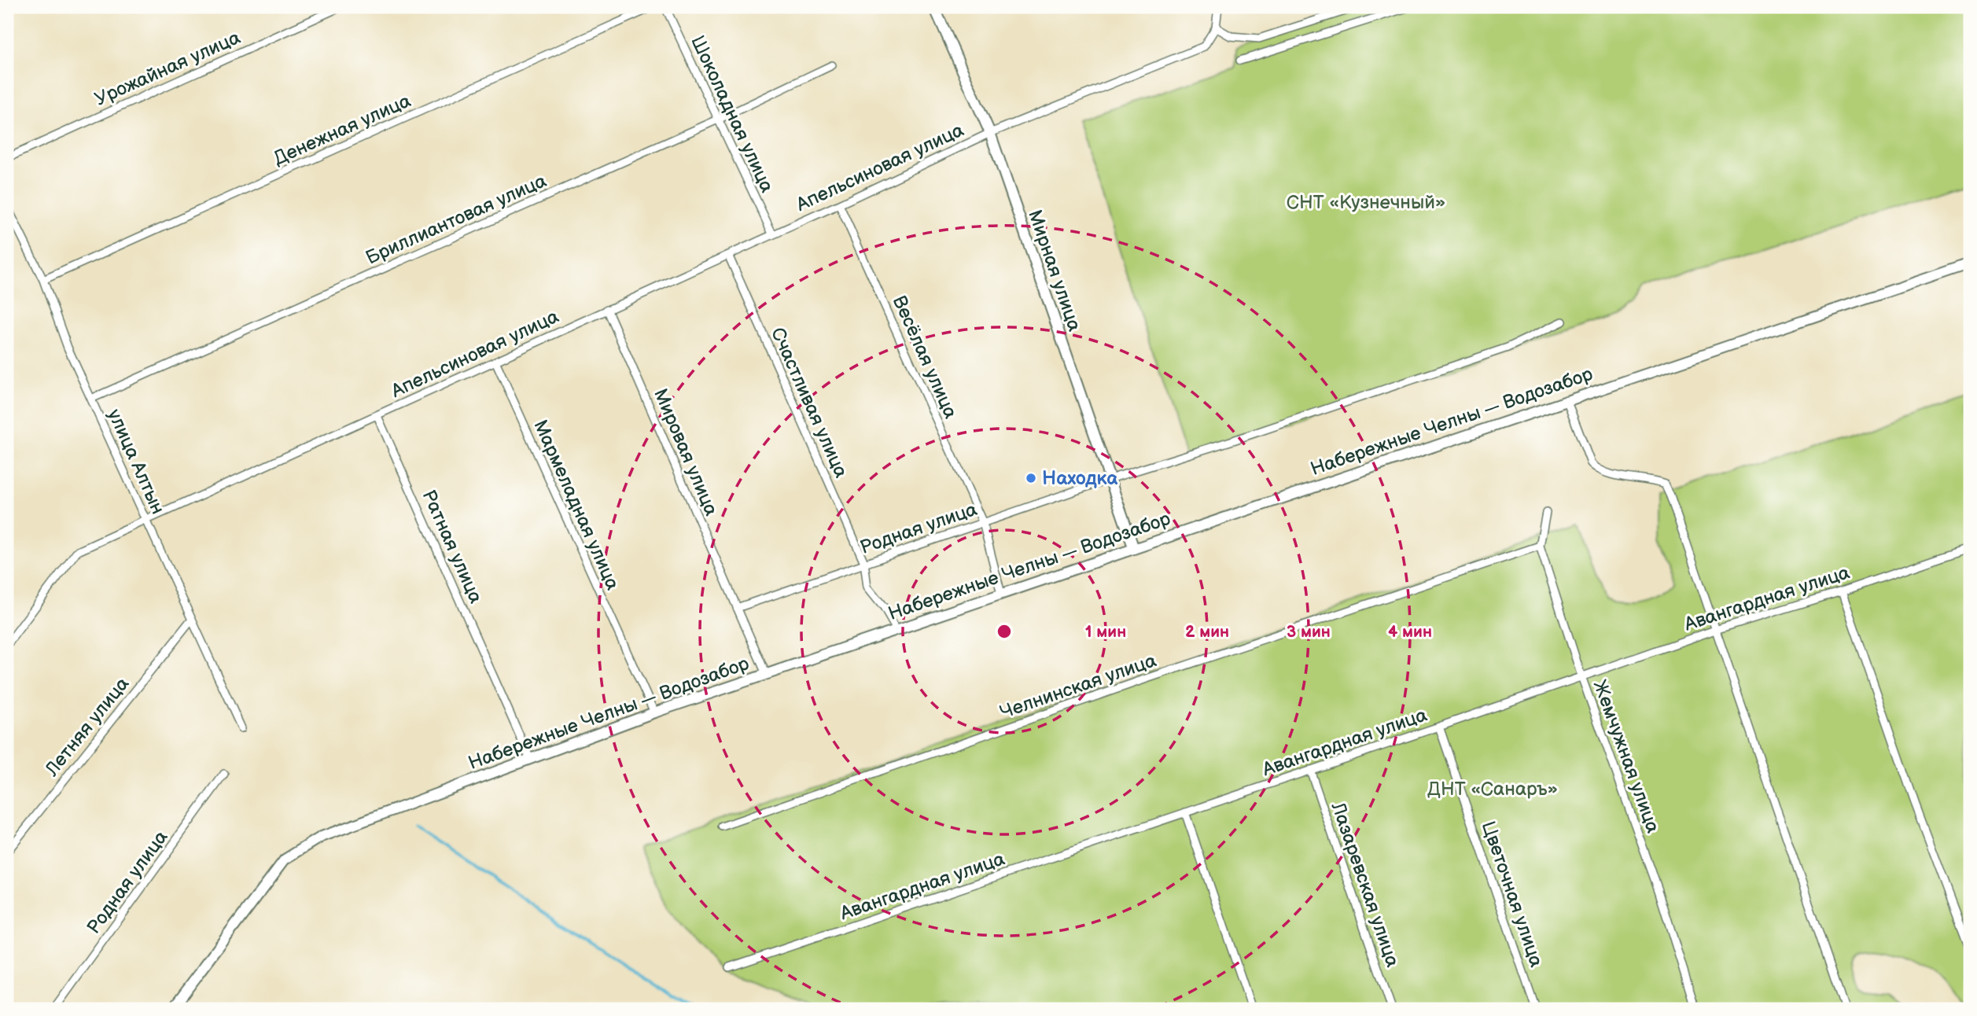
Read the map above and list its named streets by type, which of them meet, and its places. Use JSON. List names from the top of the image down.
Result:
{
  "streets": {
    "main road": ["Мирная улица", "Набережные Челны — Водозабор"],
    "street": [
      "Урожайная улица",
      "Шоколадная улица",
      "Денежная улица",
      "Апельсиновая улица",
      "Бриллиантовая улица",
      "Весёлая улица",
      "Счастливая улица",
      "Мировая улица",
      "улица Алтын",
      "Мармеладная улица",
      "Родная улица",
      "Ратная улица",
      "Авангардная улица",
      "Челнинская улица",
      "Летняя улица",
      "Жемчужная улица",
      "Лазаревская улица",
      "Цветочная улица"
    ]
  },
  "crossings": [
    ["Шоколадная улица", "Апельсиновая улица"],
    ["Шоколадная улица", "Бриллиантовая улица"],
    ["Денежная улица", "улица Алтын"],
    ["Апельсиновая улица", "Мирная улица"],
    ["Апельсиновая улица", "Весёлая улица"],
    ["Апельсиновая улица", "Счастливая улица"],
    ["Апельсиновая улица", "Мировая улица"],
    ["Апельсиновая улица", "улица Алтын"],
    ["Апельсиновая улица", "Мармеладная улица"],
    ["Апельсиновая улица", "Ратная улица"],
    ["Бриллиантовая улица", "улица Алтын"],
    ["Мирная улица", "Набережные Челны — Водозабор"],
    ["Мирная улица", "Родная улица"],
    ["Весёлая улица", "Набережные Челны — Водозабор"],
    ["Весёлая улица", "Родная улица"],
    ["Счастливая улица", "Набережные Челны — Водозабор"],
    ["Счастливая улица", "Родная улица"],
    ["Набережные Челны — Водозабор", "Мировая улица"],
    ["Набережные Челны — Водозабор", "Мармеладная улица"],
    ["Набережные Челны — Водозабор", "Ратная улица"],
    ["Мировая улица", "Родная улица"],
    ["улица Алтын", "Летняя улица"],
    ["Авангардная улица", "Жемчужная улица"],
    ["Авангардная улица", "Лазаревская улица"],
    ["Авангардная улица", "Цветочная улица"],
    ["Челнинская улица", "Жемчужная улица"]
  ],
  "parks": ["СНТ «Кузнечный»", "ДНТ «Санаръ»"],
  "places": ["Находка"],
  "rings": [
    "1 мин",
    "2 мин",
    "3 мин",
    "4 мин"
  ]
}
